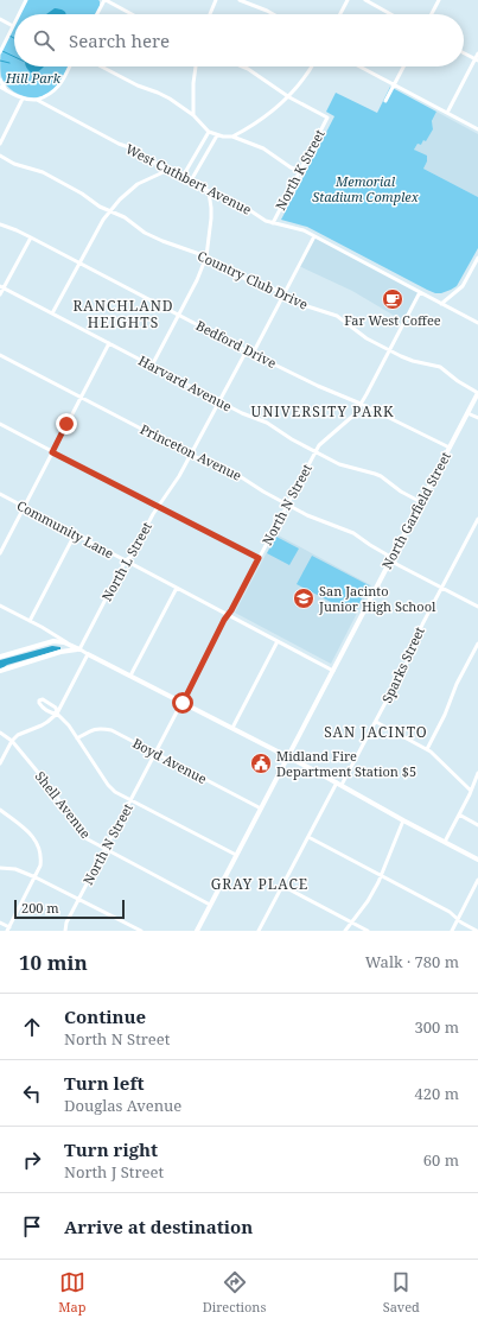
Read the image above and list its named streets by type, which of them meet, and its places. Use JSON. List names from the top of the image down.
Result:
{
  "streets": {
    "main road": ["North Garfield Street"],
    "street": [
      "North K Street",
      "West Cuthbert Avenue",
      "Country Club Drive",
      "Bedford Drive",
      "Harvard Avenue",
      "Princeton Avenue",
      "North N Street",
      "Community Lane",
      "North L Street",
      "Sparks Street",
      "Boyd Avenue",
      "Shell Avenue"
    ]
  },
  "crossings": [
    ["North K Street", "West Cuthbert Avenue"],
    ["West Cuthbert Avenue", "North N Street"],
    ["Country Club Drive", "North N Street"],
    ["Country Club Drive", "North Garfield Street"],
    ["Bedford Drive", "North N Street"],
    ["Bedford Drive", "North Garfield Street"],
    ["Bedford Drive", "North L Street"],
    ["Harvard Avenue", "North N Street"],
    ["Harvard Avenue", "North Garfield Street"],
    ["Harvard Avenue", "North L Street"],
    ["Princeton Avenue", "North N Street"],
    ["Princeton Avenue", "North Garfield Street"],
    ["Princeton Avenue", "North L Street"],
    ["Princeton Avenue", "Sparks Street"],
    ["North N Street", "Community Lane"],
    ["North N Street", "Boyd Avenue"],
    ["North N Street", "Shell Avenue"],
    ["North Garfield Street", "Community Lane"],
    ["North Garfield Street", "Boyd Avenue"],
    ["North Garfield Street", "Shell Avenue"],
    ["Community Lane", "North L Street"]
  ],
  "districts": [
    "RANCHLAND HEIGHTS",
    "UNIVERSITY PARK",
    "SAN JACINTO",
    "GRAY PLACE"
  ],
  "parks": ["Hill Park", "Memorial Stadium Complex"],
  "places": {
    "cafe": ["Far West Coffee"],
    "school or university": ["San Jacinto Junior High School"],
    "public building": ["Midland Fire Department Station $5"]
  },
  "scale_bar": "200 m",
  "page": {
    "search": "Search here",
    "scale": "200 m",
    "heading": ["10 min", "Walk · 780 m"],
    "list": [
      ["Continue", "North N Street", "300 m"],
      ["Turn left", "Douglas Avenue", "420 m"],
      ["Turn right", "North J Street", "60 m"],
      "Arrive at destination"
    ],
    "nav": ["Map", "Directions", "Saved"]
  }
}
